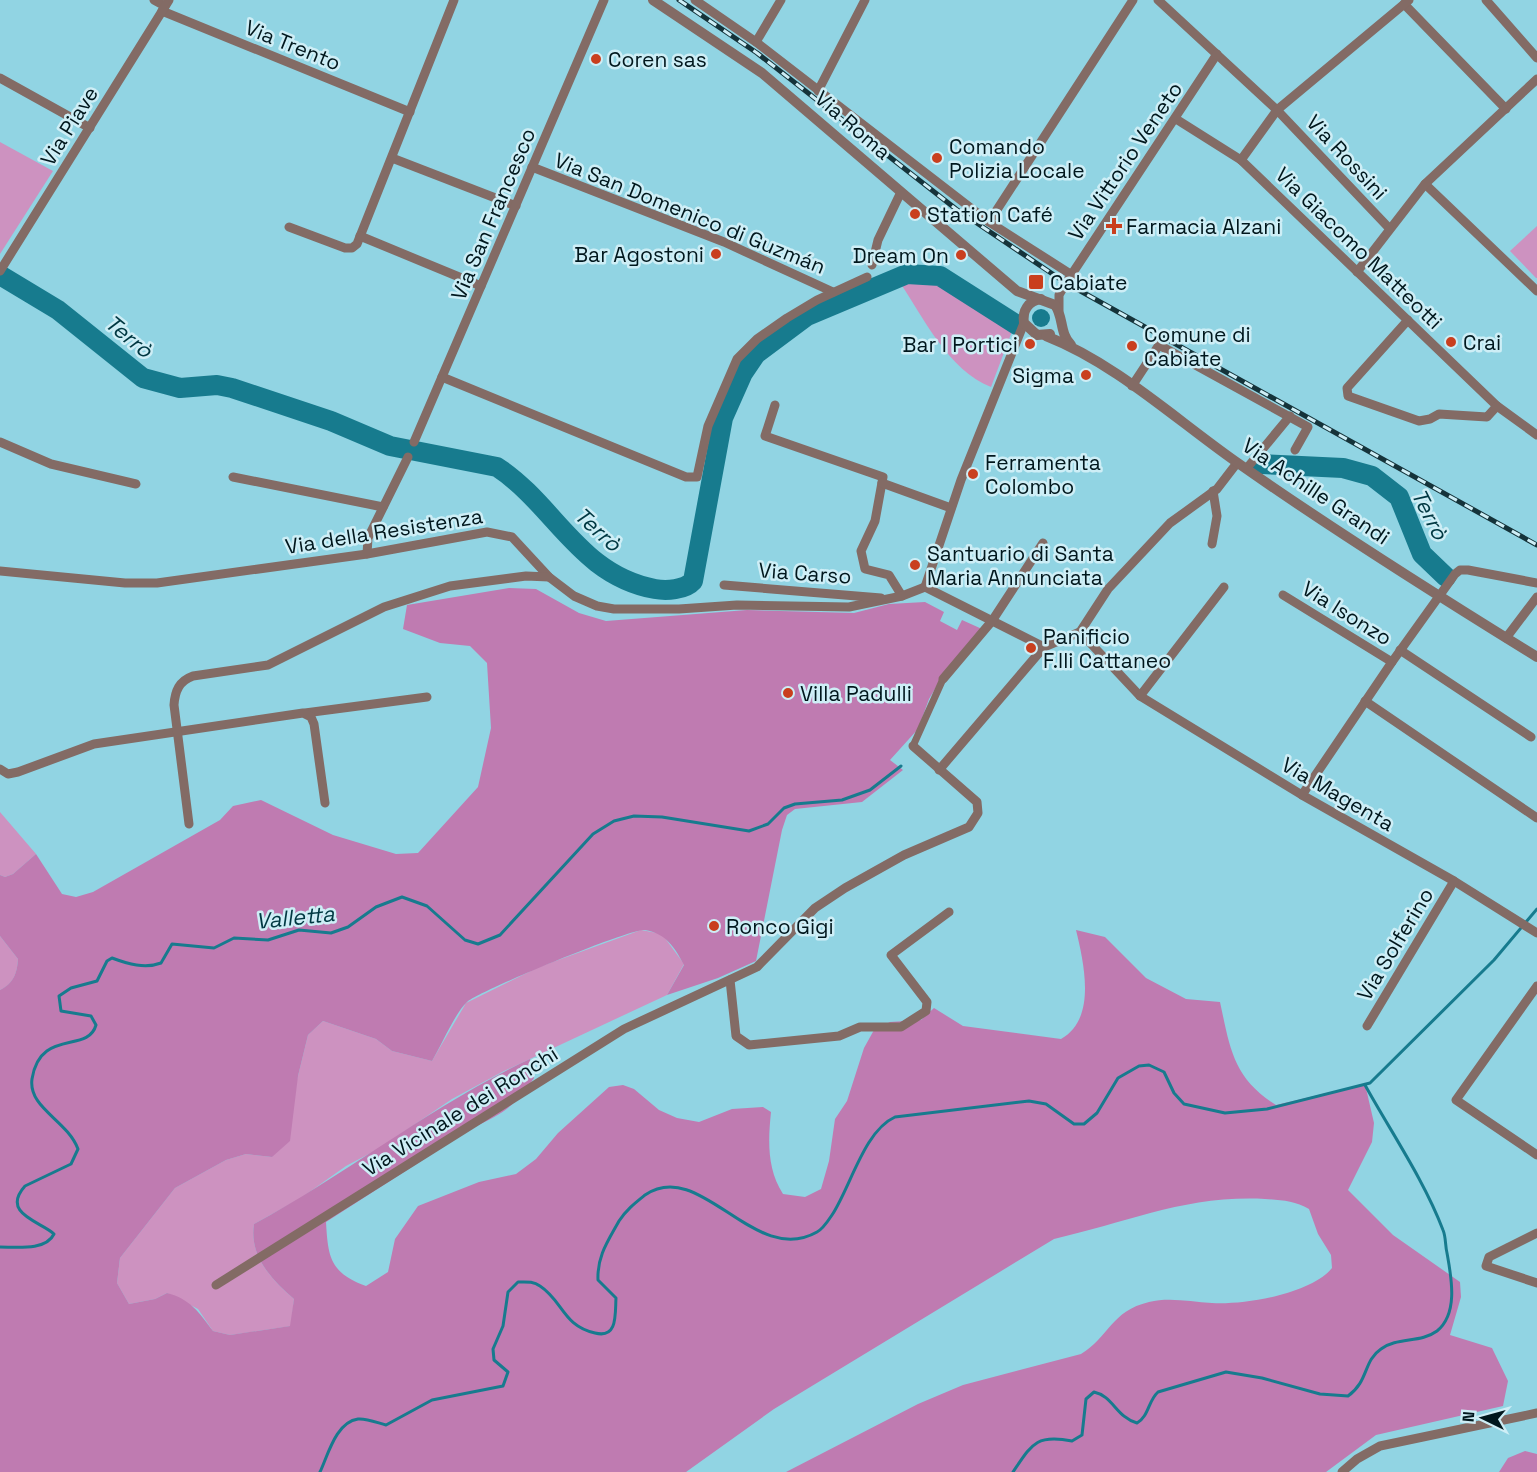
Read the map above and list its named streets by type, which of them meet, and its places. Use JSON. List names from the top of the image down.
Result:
{
  "streets": {
    "street": [
      "Via Trento",
      "Via Roma",
      "Via Piave",
      "Via Rossini",
      "Via Vittorio Veneto",
      "Via San Domenico di Guzmán",
      "Via San Francesco",
      "Via Giacomo Matteotti",
      "Via Achille Grandi",
      "Via della Resistenza",
      "Via Carso",
      "Via Isonzo",
      "Via Magenta",
      "Via Solferino",
      "Via Vicinale dei Ronchi"
    ]
  },
  "crossings": [
    ["Via Trento", "Via Piave"],
    ["Via Roma", "Via Vittorio Veneto"],
    ["Via Roma", "Via Achille Grandi"],
    ["Via Rossini", "Via Vittorio Veneto"],
    ["Via Vittorio Veneto", "Via Giacomo Matteotti"],
    ["Via Vittorio Veneto", "Via Achille Grandi"],
    ["Via San Domenico di Guzmán", "Via San Francesco"],
    ["Via della Resistenza", "Via Carso"],
    ["Via Magenta", "Via Solferino"]
  ],
  "water": ["Terrò", "Valletta"],
  "places": {
    "other": [
      "Coren sas",
      "Comando Polizia Locale",
      "Station Café",
      "Bar Agostoni",
      "Dream On",
      "Crai",
      "Bar I Portici",
      "Comune di Cabiate",
      "Sigma",
      "Ferramenta Colombo",
      "Santuario di Santa Maria Annunciata",
      "Panificio F.lli Cattaneo",
      "Villa Padulli",
      "Ronco Gigi"
    ],
    "health": ["Farmacia Alzani"],
    "transit": ["Cabiate"]
  },
  "north": "left"
}
